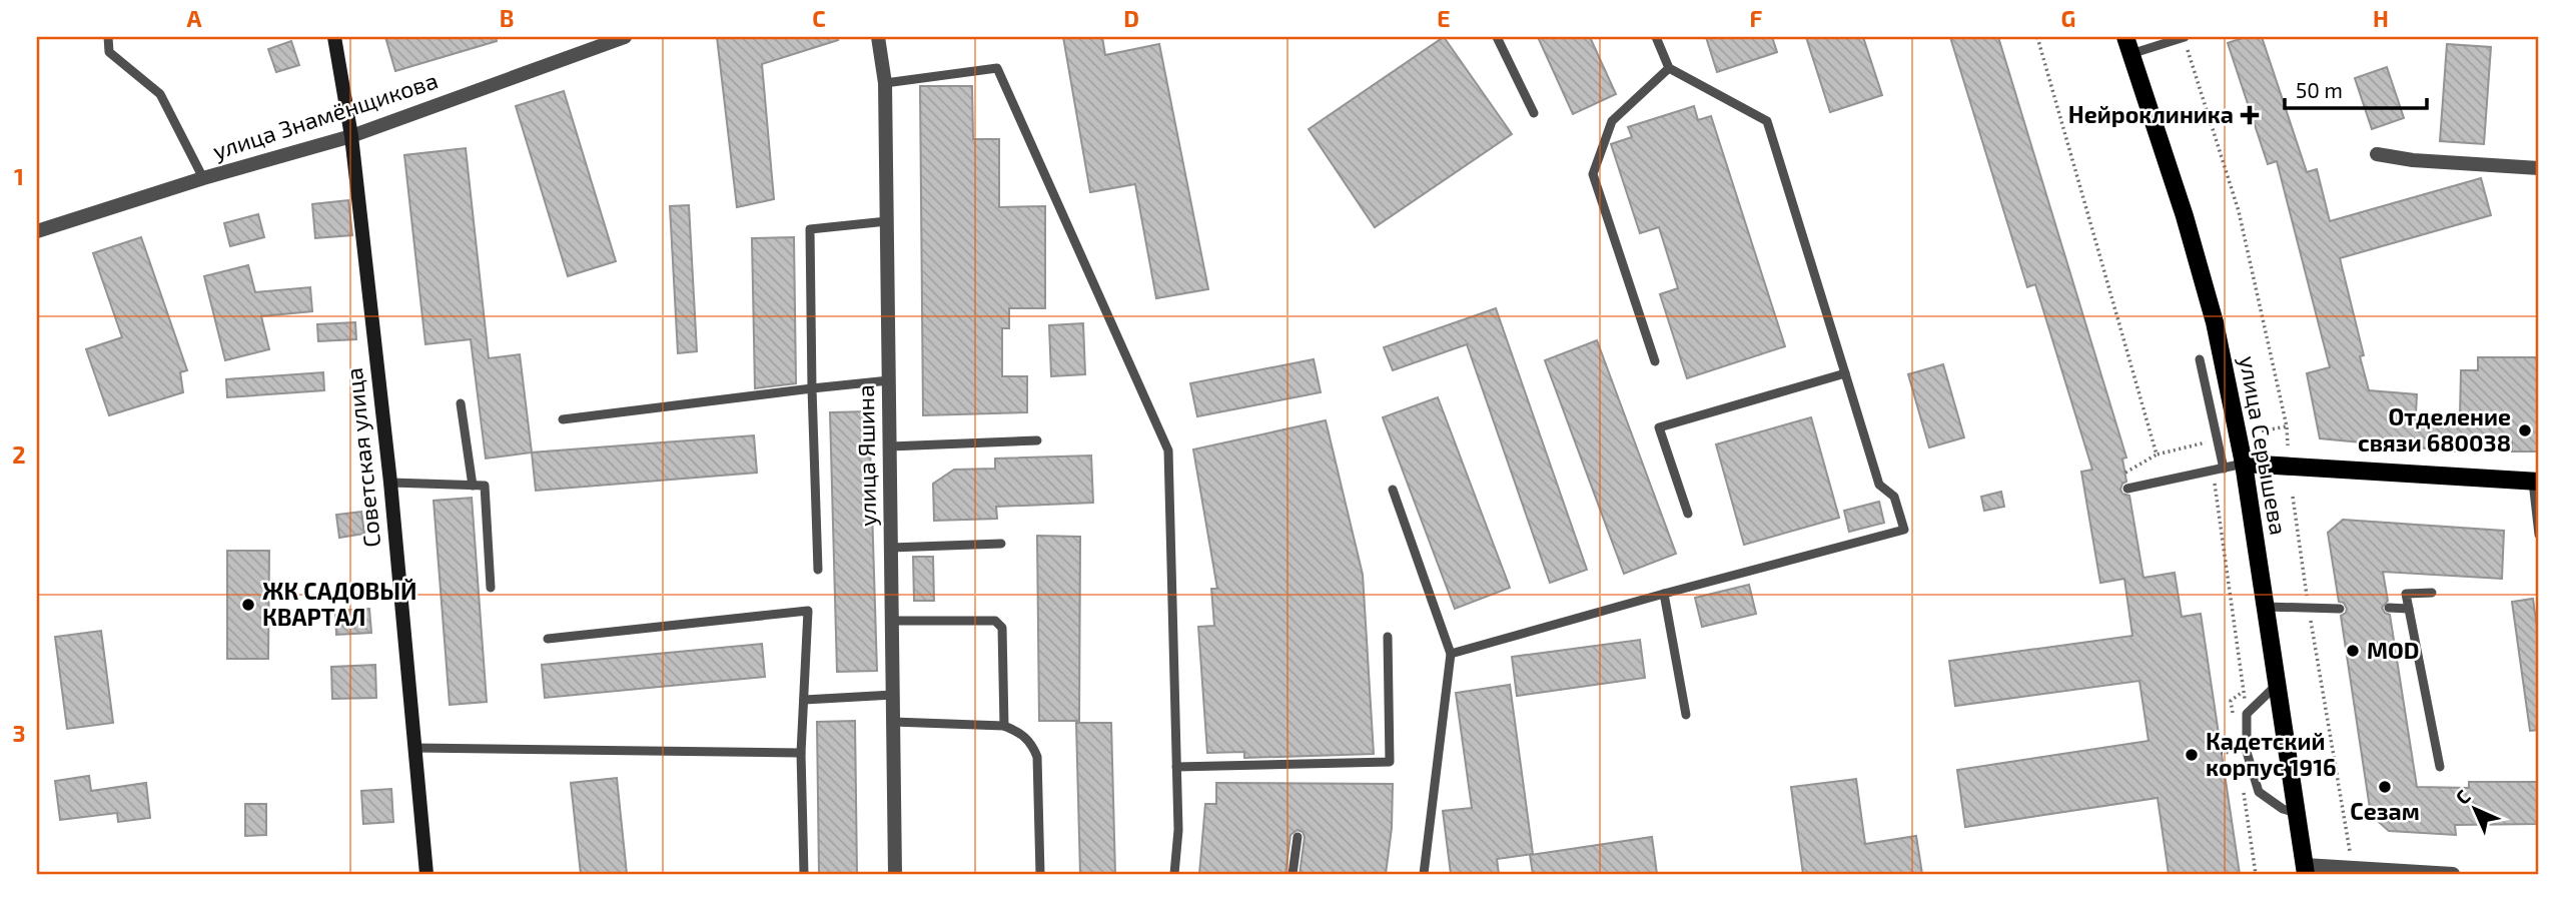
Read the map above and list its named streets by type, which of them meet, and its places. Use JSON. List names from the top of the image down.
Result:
{
  "streets": {
    "main road": ["улица Серышева"],
    "street": ["улица Знамёнщикова", "улица Яшина", "Советская улица"]
  },
  "crossings": [
    ["улица Знамёнщикова", "Советская улица"]
  ],
  "places": {
    "health": ["Нейроклиника"],
    "other": [
      "Отделение связи 680038",
      "ЖК САДОВЫЙ КВАРТАЛ",
      "MOD",
      "Кадетский корпус 1916",
      "Сезам"
    ]
  },
  "scale_bar": "50 m",
  "north": "top left",
  "grid": {
    "columns": [
      "A",
      "B",
      "C",
      "D",
      "E",
      "F",
      "G",
      "H"
    ],
    "rows": ["1", "2", "3"]
  }
}
